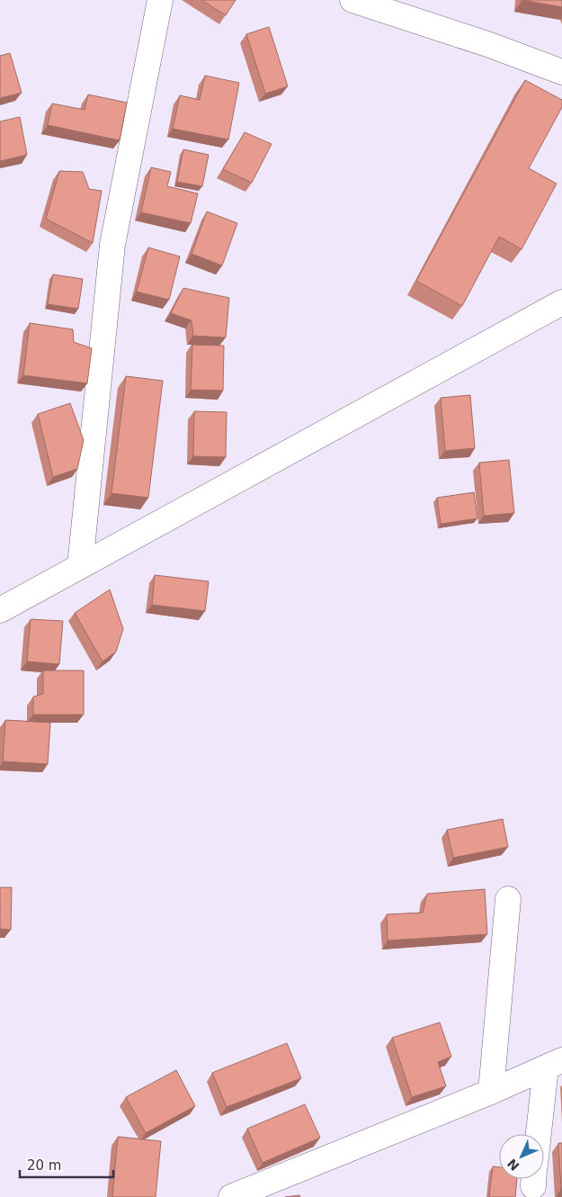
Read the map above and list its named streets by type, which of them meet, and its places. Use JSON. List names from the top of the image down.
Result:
{
  "scale_bar": "20 m",
  "north": "bottom left"
}
